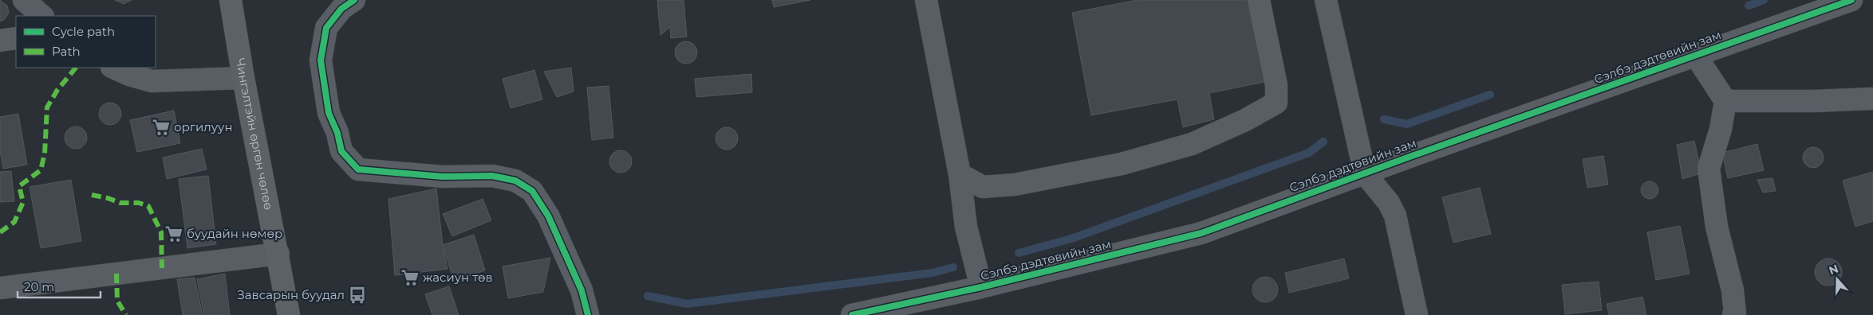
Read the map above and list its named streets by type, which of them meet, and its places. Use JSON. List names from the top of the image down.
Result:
{
  "streets": {
    "main road": ["Чингэлтэйн өргөн чөлөө"],
    "street": ["Сэлбэ дэдтөвийн зам"]
  },
  "places": {
    "supermarket": ["оргилуун", "буудайн нөмөр", "жасиун төв"],
    "bus stop": ["Завсарын буудал"]
  },
  "legend": ["Cycle path", "Path"],
  "scale_bar": "20 m",
  "north": "top"
}
